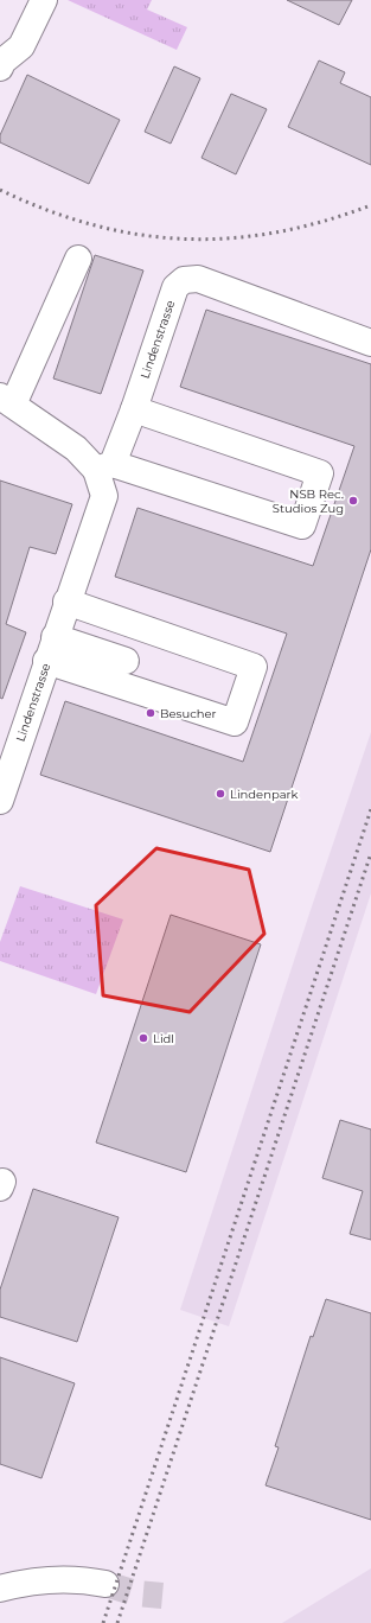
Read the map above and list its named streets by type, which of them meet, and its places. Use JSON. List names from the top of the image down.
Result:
{
  "streets": {
    "street": ["Lindenstrasse"]
  },
  "places": [
    "NSB Rec. Studios Zug",
    "Besucher",
    "Lindenpark",
    "Lidl"
  ]
}
